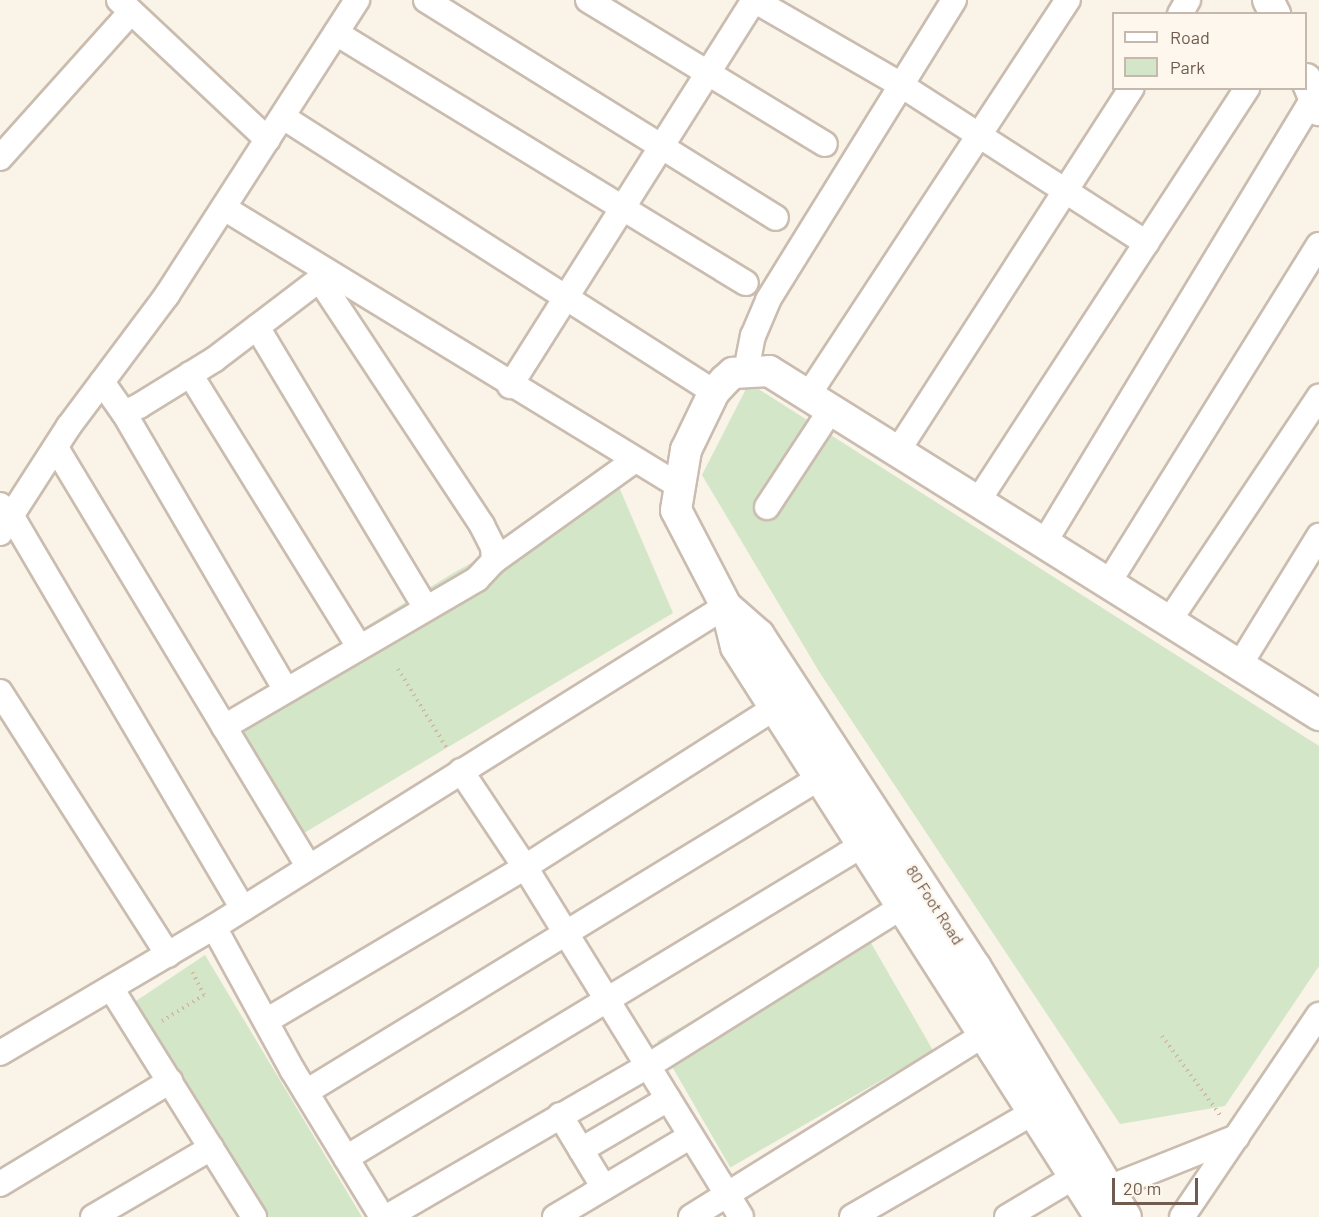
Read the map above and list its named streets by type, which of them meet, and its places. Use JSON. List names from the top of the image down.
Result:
{
  "streets": {
    "street": ["80 Foot Road"]
  },
  "legend": ["Road", "Park"],
  "scale_bar": "20 m"
}
